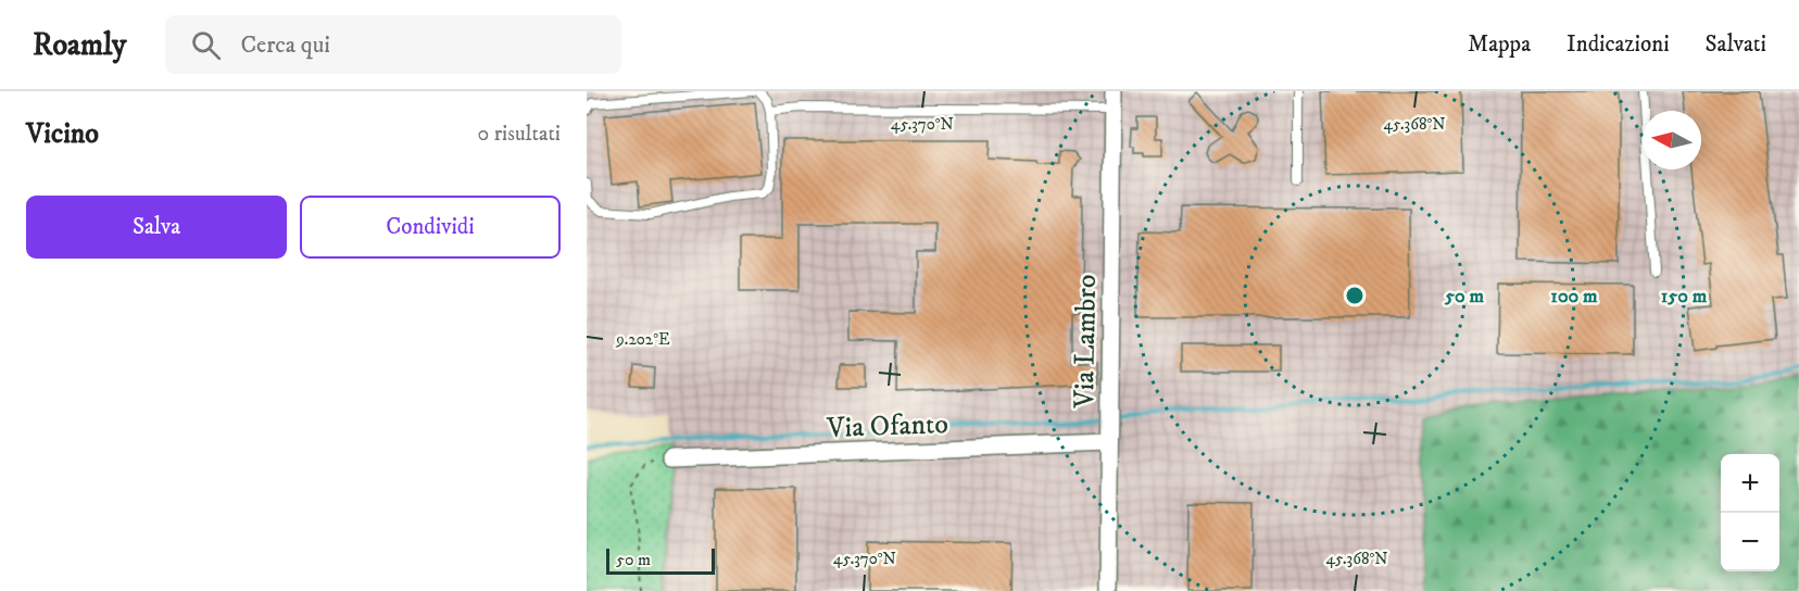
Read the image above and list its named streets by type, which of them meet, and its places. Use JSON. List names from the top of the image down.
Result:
{
  "streets": {
    "street": ["Via Lambro", "Via Ofanto"]
  },
  "crossings": [
    ["Via Lambro", "Via Ofanto"]
  ],
  "scale_bar": "50 m",
  "north": "left",
  "page": {
    "header": "Roamly",
    "search": "Cerca qui",
    "nav": ["Mappa", "Indicazioni", "Salvati"],
    "heading": ["Vicino", "0 risultati"],
    "buttons": ["Salva", "Condividi"],
    "map_buttons": ["+", "−"],
    "scale": "50 m"
  },
  "coordinates": ["45.370°N", "45.368°N", "9.202°E"],
  "rings": ["50 m", "100 m", "150 m"]
}
